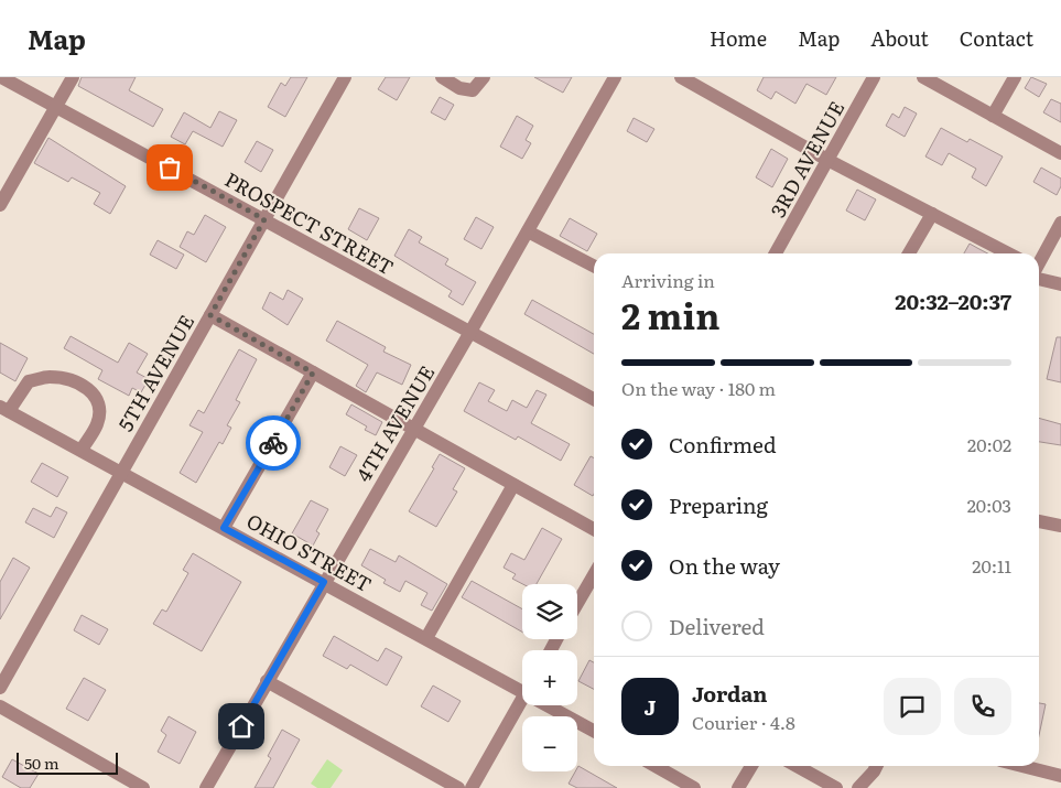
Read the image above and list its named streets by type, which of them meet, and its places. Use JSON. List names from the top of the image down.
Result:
{
  "streets": {
    "street": [
      "3RD AVENUE",
      "PROSPECT STREET",
      "5TH AVENUE",
      "4TH AVENUE",
      "OHIO STREET"
    ]
  },
  "crossings": [
    ["PROSPECT STREET", "5TH AVENUE"],
    ["PROSPECT STREET", "4TH AVENUE"],
    ["5TH AVENUE", "OHIO STREET"],
    ["4TH AVENUE", "OHIO STREET"]
  ],
  "scale_bar": "50 m",
  "page": {
    "header": "Map",
    "nav": [
      "Home",
      "Map",
      "About",
      "Contact"
    ],
    "heading": ["2 min", "Arriving in", "20:32–20:37"],
    "panel": ["Jordan", "Courier · 4.8"],
    "bar": "On the way · 180 m",
    "list": [
      ["Confirmed", "20:02"],
      ["Preparing", "20:03"],
      ["On the way", "20:11"],
      "Delivered"
    ],
    "map_buttons": ["+", "−"],
    "round": "J",
    "scale": "50 m"
  }
}
